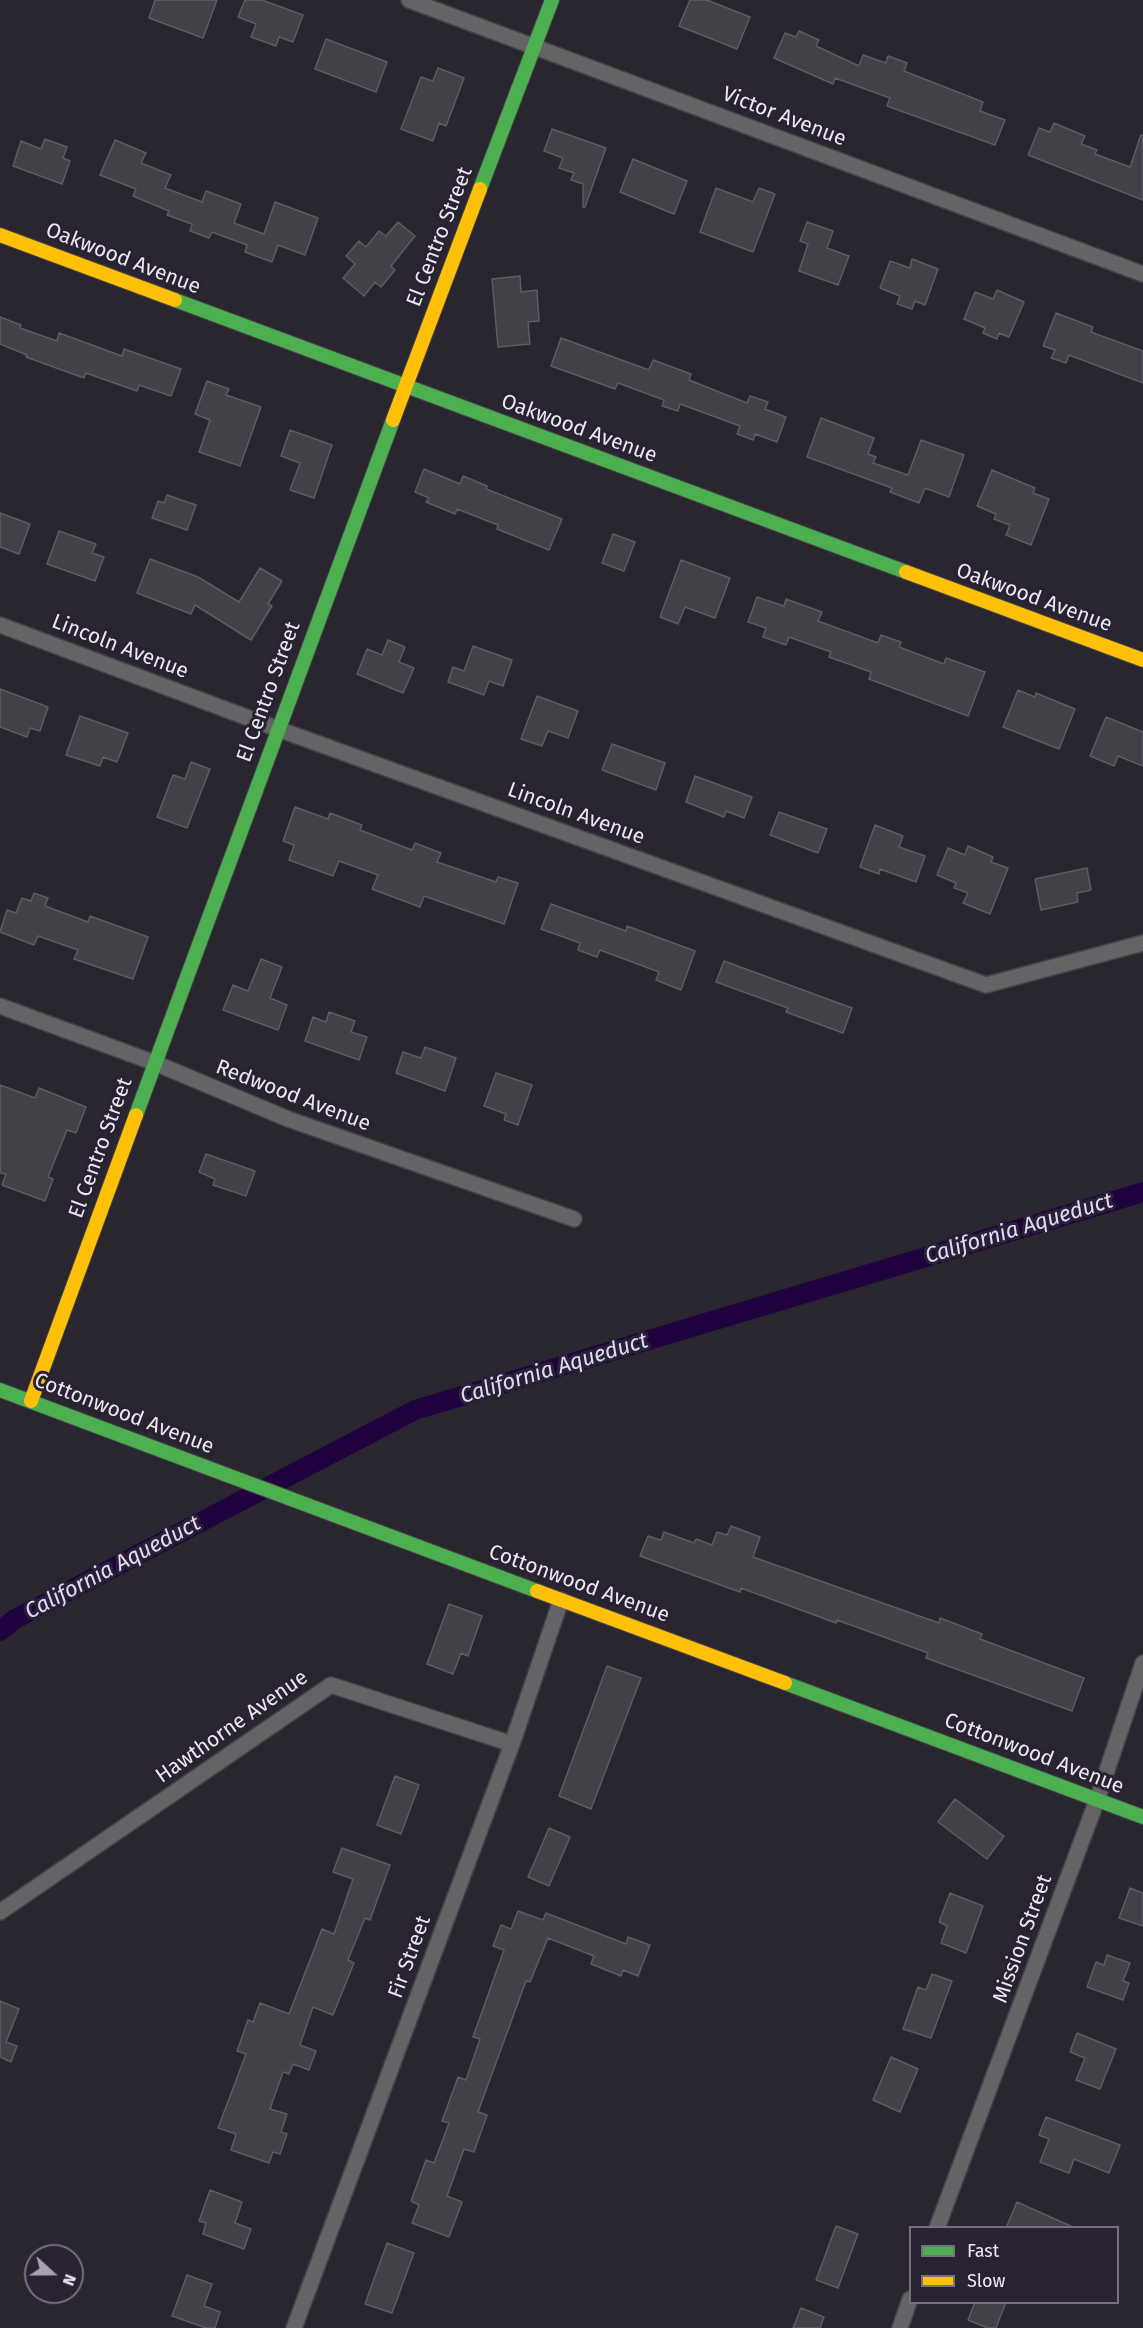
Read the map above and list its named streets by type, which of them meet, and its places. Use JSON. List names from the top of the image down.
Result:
{
  "streets": {
    "street": [
      "Victor Avenue",
      "El Centro Street",
      "Oakwood Avenue",
      "Lincoln Avenue",
      "Redwood Avenue",
      "Cottonwood Avenue",
      "Hawthorne Avenue",
      "Mission Street",
      "Fir Street"
    ]
  },
  "crossings": [
    ["Victor Avenue", "El Centro Street"],
    ["El Centro Street", "Oakwood Avenue"],
    ["El Centro Street", "Lincoln Avenue"],
    ["El Centro Street", "Redwood Avenue"],
    ["El Centro Street", "Cottonwood Avenue"],
    ["Cottonwood Avenue", "Mission Street"],
    ["Cottonwood Avenue", "Fir Street"],
    ["Hawthorne Avenue", "Fir Street"]
  ],
  "water": ["California Aqueduct"],
  "legend": ["Fast", "Slow"],
  "north": "right"
}
